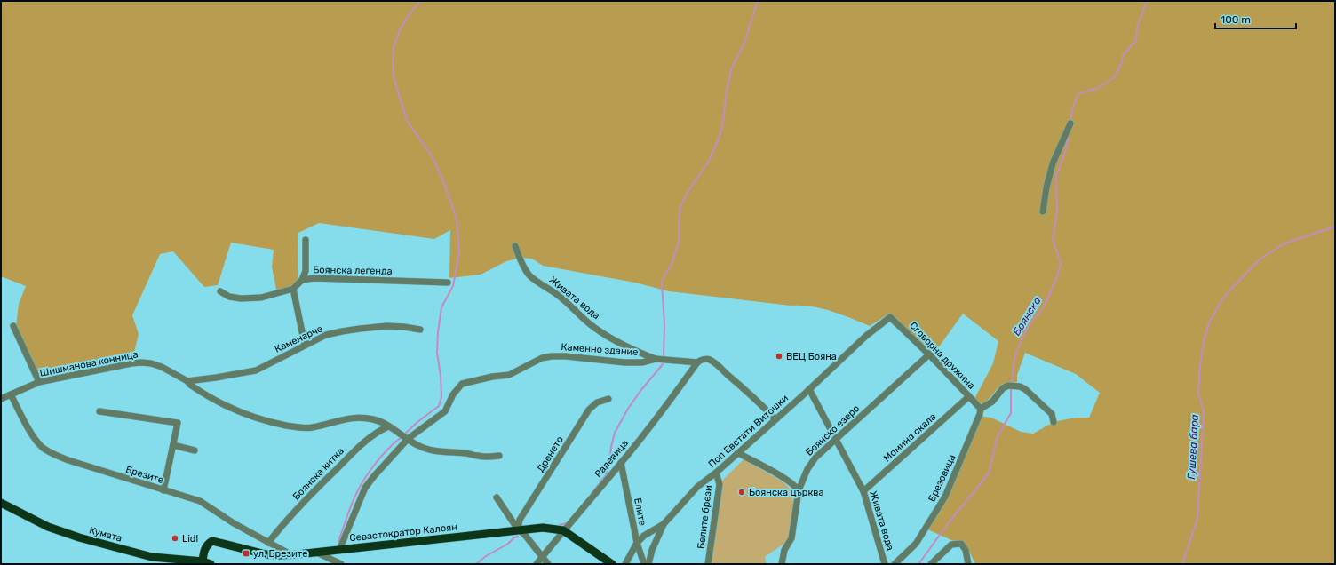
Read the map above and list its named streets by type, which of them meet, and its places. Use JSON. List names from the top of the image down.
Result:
{
  "streets": {
    "main road": ["Севастократор Калоян", "Кумата"],
    "street": [
      "Боянска легенда",
      "Живата вода",
      "Каменарче",
      "Каменно здание",
      "Сговорна дружина",
      "Шишманова конница",
      "Боянско езеро",
      "Поп Евстати Витошки",
      "Момина скала",
      "Дренето",
      "Ралевица",
      "Боянска китка",
      "Брезите",
      "Брезовица",
      "Елите",
      "Белите брези"
    ]
  },
  "crossings": [
    ["Живата вода", "Каменно здание"],
    ["Живата вода", "Боянско езеро"],
    ["Живата вода", "Поп Евстати Витошки"],
    ["Живата вода", "Момина скала"],
    ["Каменарче", "Шишманова конница"],
    ["Каменно здание", "Шишманова конница"],
    ["Каменно здание", "Поп Евстати Витошки"],
    ["Каменно здание", "Ралевица"],
    ["Сговорна дружина", "Боянско езеро"],
    ["Сговорна дружина", "Поп Евстати Витошки"],
    ["Сговорна дружина", "Момина скала"],
    ["Сговорна дружина", "Брезовица"],
    ["Шишманова конница", "Боянска китка"],
    ["Шишманова конница", "Брезите"],
    ["Поп Евстати Витошки", "Елите"],
    ["Поп Евстати Витошки", "Белите брези"],
    ["Дренето", "Севастократор Калоян"],
    ["Ралевица", "Елите"],
    ["Ралевица", "Севастократор Калоян"],
    ["Боянска китка", "Брезите"],
    ["Брезите", "Севастократор Калоян"],
    ["Севастократор Калоян", "Кумата"]
  ],
  "water": ["Боянска", "Гушева бара"],
  "places": {
    "other": ["ВЕЦ Бояна", "Боянска църква", "Lidl"],
    "transit": ["ул. Брезите"]
  },
  "scale_bar": "100 m"
}
